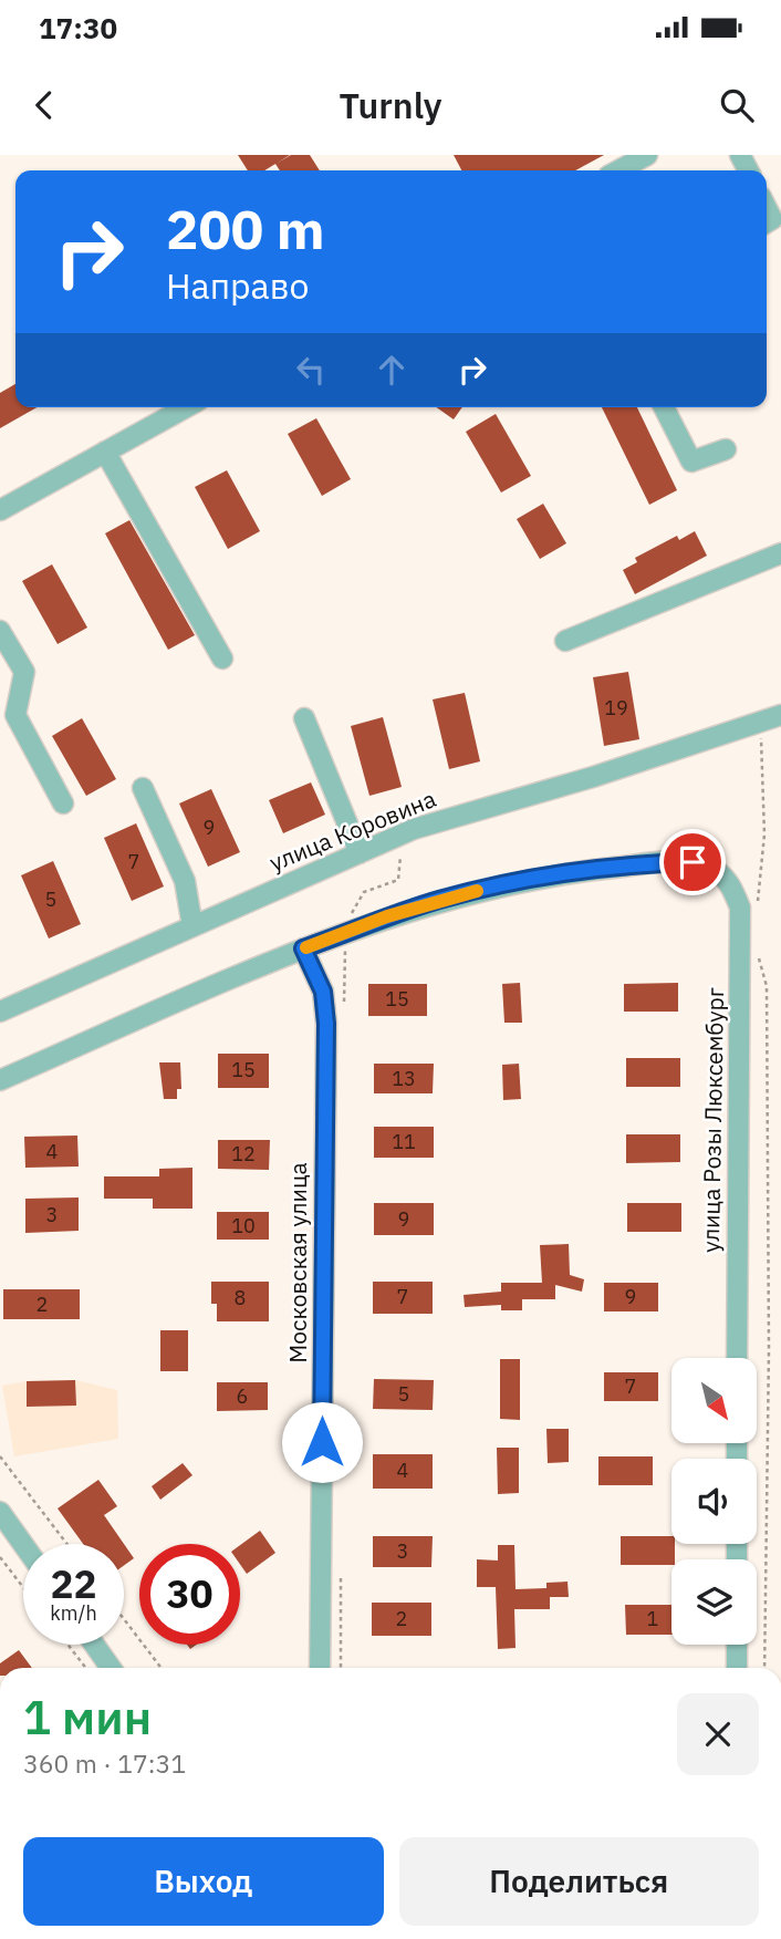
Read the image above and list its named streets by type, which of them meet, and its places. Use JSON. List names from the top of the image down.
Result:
{
  "streets": {
    "street": ["улица Коровина", "улица Розы Люксембург", "Московская улица"]
  },
  "house_numbers": [
    "19",
    "9",
    "7",
    "5",
    "15",
    "15",
    "13",
    "11",
    "4",
    "12",
    "3",
    "9",
    "10",
    "7",
    "9",
    "8",
    "2",
    "7",
    "5",
    "6",
    "4",
    "3",
    "2",
    "1"
  ],
  "north": "bottom right",
  "page": {
    "status": "17:30",
    "header": "Turnly",
    "turn": ["200 m", "Направо"],
    "speed": "22 km/h",
    "limit": "30",
    "heading": ["1 мин", "360 m · 17:31"],
    "buttons": ["Выход", "Поделиться"]
  }
}
